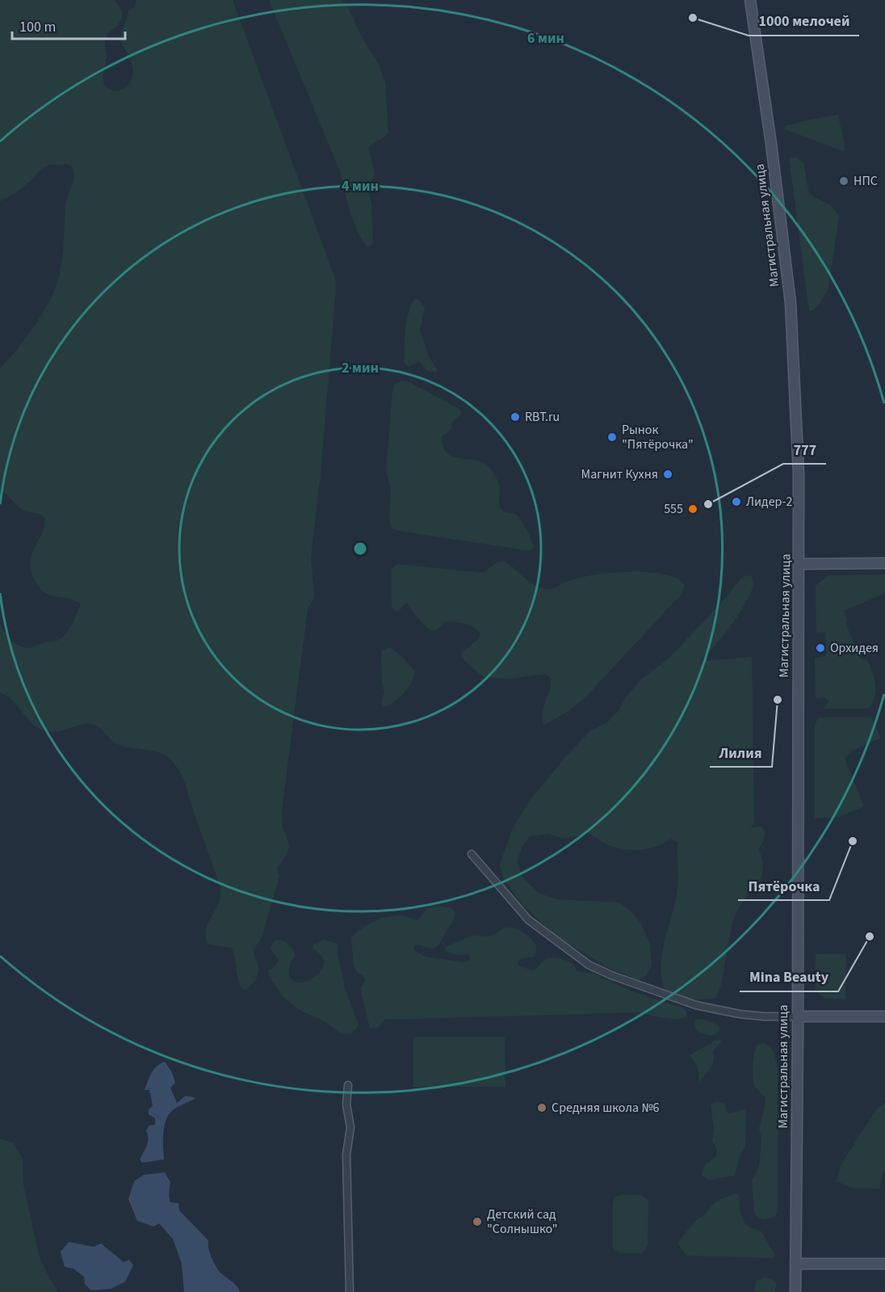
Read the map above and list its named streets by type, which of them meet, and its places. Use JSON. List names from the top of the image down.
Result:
{
  "streets": {
    "main road": ["Магистральная улица"]
  },
  "places": [
    "1000 мелочей",
    "НПС",
    "RBT.ru",
    "Рынок \"Пятёрочка\"",
    "Магнит Кухня",
    "Лидер-2",
    "777",
    "555",
    "Орхидея",
    "Лилия",
    "Пятёрочка",
    "Mina Beauty",
    "Средняя школа №6",
    "Детский сад \"Солнышко\""
  ],
  "scale_bar": "100 m",
  "rings": ["6 мин", "4 мин", "2 мин"]
}
